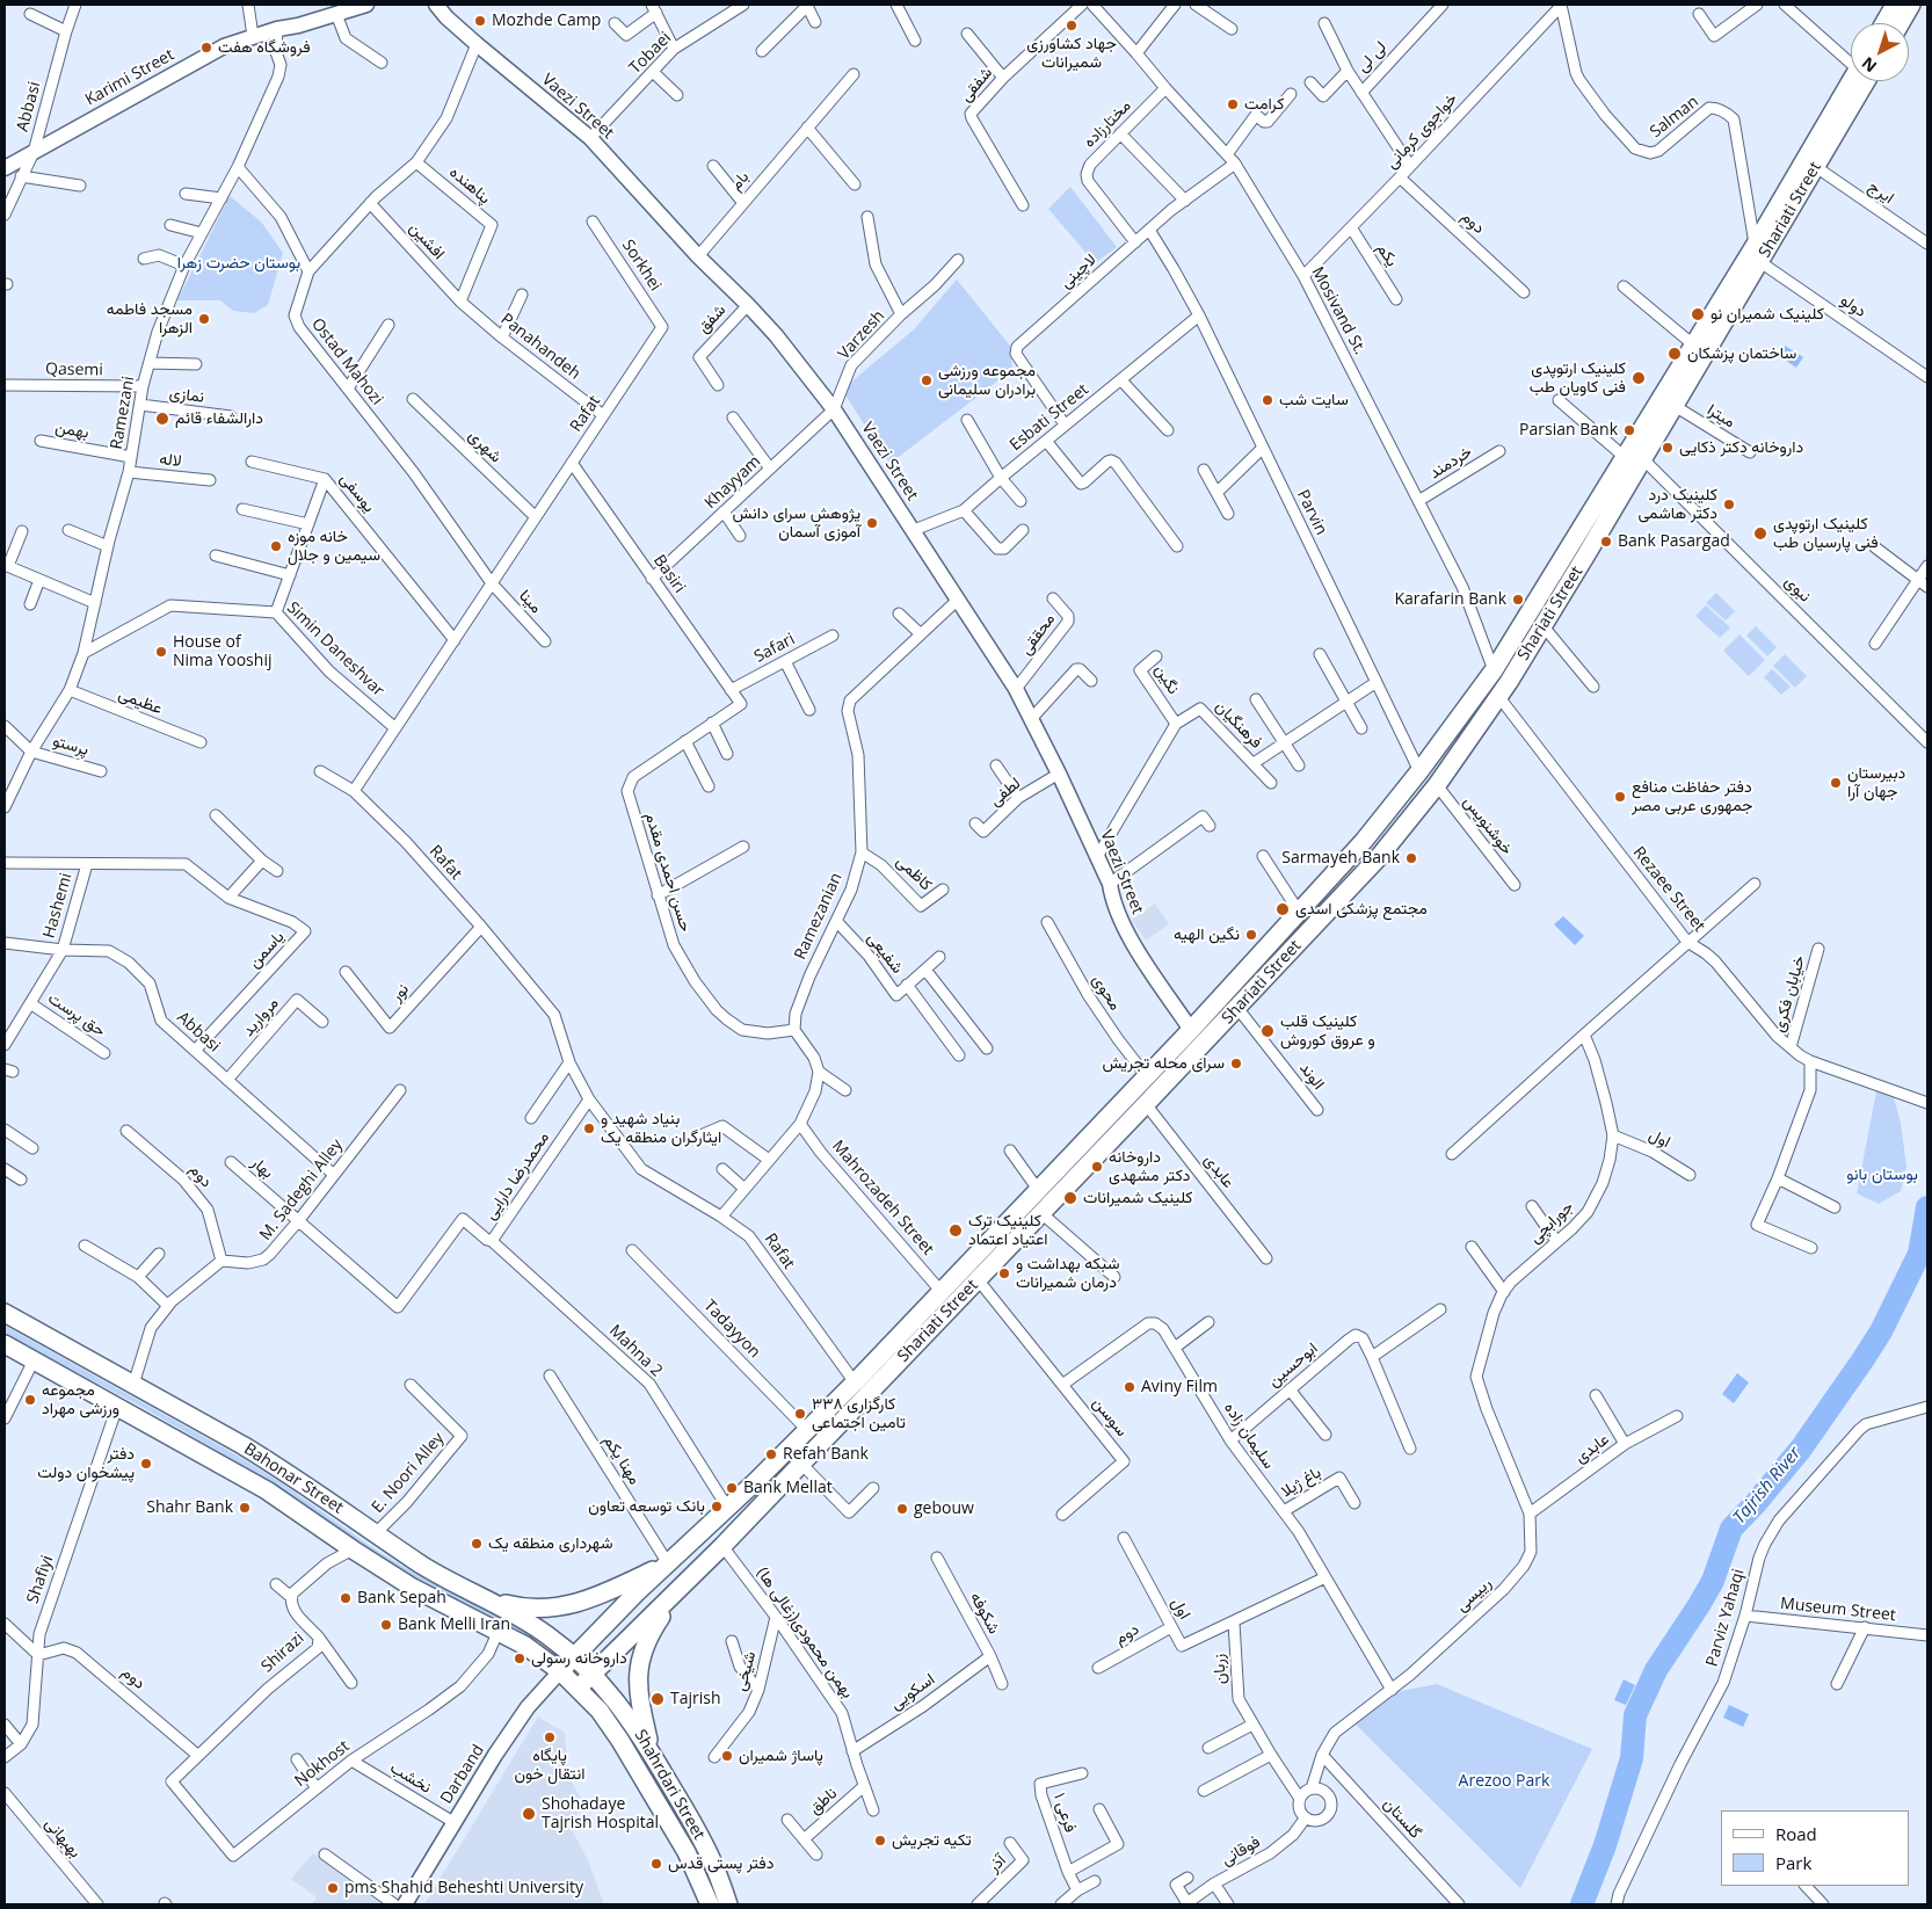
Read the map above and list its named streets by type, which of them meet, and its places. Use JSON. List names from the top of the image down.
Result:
{
  "streets": {
    "main road": [
      "Karimi Street",
      "Vaezi Street",
      "Shariati Street",
      "Bahonar Street",
      "Darband",
      "Shahrdari Street"
    ],
    "street": [
      "Tobaei",
      "لی لی",
      "شفقی",
      "Abbasi",
      "Salman",
      "مختارزاده",
      "خواجوی کرمانی",
      "بام",
      "پناهنده",
      "ایرج",
      "دوم",
      "افشین",
      "یکم",
      "Sorkhei",
      "لاچینی",
      "دولو",
      "Mosivand St.",
      "شفق",
      "Varzesh",
      "Panahandeh",
      "Ostad Mahozi",
      "Qasemi",
      "نمازی",
      "Ramezani",
      "Rafat",
      "میترا",
      "Esbati Street",
      "بهمن",
      "شهری",
      "لاله",
      "خردمند",
      "Khayyam",
      "یوسفی",
      "Parvin",
      "Basiri",
      "نبوی",
      "مینا",
      "محققی",
      "Safari",
      "Simin Daneshvar",
      "نگین",
      "عظیمی",
      "فرهنگیان",
      "پرستو",
      "لطفی",
      "خوشنویس",
      "حسن احمدی مقدم",
      "کاظمی",
      "Rezaee Street",
      "Hashemi",
      "Ramezanian",
      "یاسمن",
      "شفیعی",
      "نور",
      "محوی",
      "خیابان فکری",
      "حق پرست",
      "مروارید",
      "الوند",
      "اول",
      "بهار",
      "عابدی",
      "محمدرضا دارایی",
      "M. Sadeghi Alley",
      "Mahrozadeh Street",
      "جورابچی",
      "Tadayyon",
      "Mahna 2",
      "ابوحسین",
      "سوسن",
      "سلیمان زاده",
      "مهنا یکم",
      "E. Noori Alley",
      "باغ ژیلا",
      "Shafiyi",
      "رییسی",
      "Museum Street",
      "شکوفه",
      "Parviz Yahaqi",
      "بهمن محمودی(زغالی ها)",
      "Shirazi",
      "زربان",
      "شیخی",
      "اسکویی",
      "Nokhost",
      "نخشب",
      "ناطق",
      "فرعی ۱",
      "گلستان",
      "بهبهانی",
      "فوقانی",
      "آذر"
    ]
  },
  "crossings": [
    ["Tobaei", "Vaezi Street"],
    ["لی لی", "خواجوی کرمانی"],
    ["Karimi Street", "Abbasi"],
    ["Karimi Street", "Ramezani"],
    ["Abbasi", "Hashemi"],
    ["Abbasi", "یاسمن"],
    ["Abbasi", "مروارید"],
    ["Abbasi", "M. Sadeghi Alley"],
    ["Vaezi Street", "بام"],
    ["Vaezi Street", "Shariati Street"],
    ["Vaezi Street", "شفق"],
    ["Vaezi Street", "Varzesh"],
    ["Vaezi Street", "Ostad Mahozi"],
    ["Vaezi Street", "Esbati Street"],
    ["Vaezi Street", "Khayyam"],
    ["Vaezi Street", "محققی"],
    ["Vaezi Street", "فرهنگیان"],
    ["Vaezi Street", "لطفی"],
    ["Vaezi Street", "Ramezanian"],
    ["Salman", "خواجوی کرمانی"],
    ["Salman", "Shariati Street"],
    ["Salman", "دولو"],
    ["مختارزاده", "لاچینی"],
    ["مختارزاده", "Mosivand St."],
    ["خواجوی کرمانی", "دوم"],
    ["خواجوی کرمانی", "یکم"],
    ["خواجوی کرمانی", "Mosivand St."],
    ["پناهنده", "افشین"],
    ["پناهنده", "Panahandeh"],
    ["پناهنده", "Ostad Mahozi"],
    ["ایرج", "Shariati Street"],
    ["Shariati Street", "دولو"],
    ["Shariati Street", "Mosivand St."],
    ["Shariati Street", "Rafat"],
    ["Shariati Street", "میترا"],
    ["Shariati Street", "Parvin"],
    ["Shariati Street", "نبوی"],
    ["Shariati Street", "خوشنویس"],
    ["Shariati Street", "Rezaee Street"],
    ["Shariati Street", "محوی"],
    ["Shariati Street", "الوند"],
    ["Shariati Street", "عابدی"],
    ["Shariati Street", "Mahrozadeh Street"],
    ["Shariati Street", "Tadayyon"],
    ["Shariati Street", "Mahna 2"],
    ["Shariati Street", "مهنا یکم"],
    ["Shariati Street", "Bahonar Street"],
    ["Shariati Street", "بهمن محمودی(زغالی ها)"],
    ["Shariati Street", "Darband"],
    ["Shariati Street", "Shahrdari Street"],
    ["دوم", "اول"],
    ["دوم", "M. Sadeghi Alley"],
    ["دوم", "Shafiyi"],
    ["دوم", "Shirazi"],
    ["دوم", "Nokhost"],
    ["افشین", "Panahandeh"],
    ["افشین", "Ostad Mahozi"],
    ["Sorkhei", "Rafat"],
    ["لاچینی", "Mosivand St."],
    ["لاچینی", "Esbati Street"],
    ["لاچینی", "Parvin"],
    ["Mosivand St.", "خردمند"],
    ["Varzesh", "Khayyam"],
    ["Panahandeh", "Rafat"],
    ["Ostad Mahozi", "Rafat"],
    ["Ostad Mahozi", "مینا"],
    ["Qasemi", "Ramezani"],
    ["نمازی", "Ramezani"],
    ["Ramezani", "بهمن"],
    ["Ramezani", "لاله"],
    ["Ramezani", "Simin Daneshvar"],
    ["Ramezani", "عظیمی"],
    ["Ramezani", "پرستو"],
    ["Rafat", "شهری"],
    ["Rafat", "یوسفی"],
    ["Rafat", "Basiri"],
    ["Rafat", "مینا"],
    ["Rafat", "Simin Daneshvar"],
    ["Rafat", "نور"],
    ["Rafat", "محمدرضا دارایی"],
    ["Esbati Street", "Parvin"],
    ["Khayyam", "Basiri"],
    ["Parvin", "فرهنگیان"],
    ["Basiri", "Safari"],
    ["Basiri", "حسن احمدی مقدم"],
    ["نگین", "فرهنگیان"],
    ["حسن احمدی مقدم", "Ramezanian"],
    ["کاظمی", "Ramezanian"],
    ["Rezaee Street", "خیابان فکری"],
    ["Hashemi", "یاسمن"],
    ["Hashemi", "حق پرست"],
    ["Ramezanian", "شفیعی"],
    ["اول", "جورابچی"],
    ["اول", "زربان"],
    ["بهار", "محمدرضا دارایی"],
    ["بهار", "M. Sadeghi Alley"],
    ["عابدی", "جورابچی"],
    ["محمدرضا دارایی", "M. Sadeghi Alley"],
    ["محمدرضا دارایی", "Mahna 2"],
    ["جورابچی", "رییسی"],
    ["ابوحسین", "سلیمان زاده"],
    ["سوسن", "سلیمان زاده"],
    ["سلیمان زاده", "باغ ژیلا"],
    ["سلیمان زاده", "رییسی"],
    ["E. Noori Alley", "Bahonar Street"],
    ["Bahonar Street", "Shafiyi"],
    ["Bahonar Street", "Nokhost"],
    ["Bahonar Street", "Darband"],
    ["Bahonar Street", "Shahrdari Street"],
    ["Museum Street", "Parviz Yahaqi"],
    ["شکوفه", "اسکویی"],
    ["بهمن محمودی(زغالی ها)", "شیخی"],
    ["بهمن محمودی(زغالی ها)", "اسکویی"],
    ["بهمن محمودی(زغالی ها)", "ناطق"],
    ["Shirazi", "Nokhost"],
    ["زربان", "فوقانی"],
    ["Nokhost", "نخشب"],
    ["Darband", "نخشب"],
    ["Darband", "Shahrdari Street"]
  ],
  "water": ["Tajrish River"],
  "parks": ["بوستان حضرت زهرا", "بوستان بانو", "Arezoo Park"],
  "places": [
    "Mozhde Camp",
    "جهاد کشاورزی شمیرانات",
    "فروشگاه هفت",
    "کرامت",
    "کلینیک شمیران نو",
    "مسجد فاطمه الزهرا",
    "ساختمان پزشکان",
    "کلینیک ارتوپدی فنی کاویان طب",
    "مجموعه ورزشی برادران سلیمانی",
    "سایت شب",
    "دارالشفاء قائم",
    "Parsian Bank",
    "داروخانه دکتر ذکایی",
    "کلینیک درد دکتر هاشمی",
    "پژوهش سرای دانش آموزی آسمان",
    "کلینیک ارتوپدی فنی پارسیان طب",
    "Bank Pasargad",
    "خانه موزه سیمین و جلال",
    "Karafarin Bank",
    "House of Nima Yooshij",
    "دبیرستان جهان آرا",
    "دفتر حفاظت منافع جمهوری عربی مصر",
    "Sarmayeh Bank",
    "مجتمع پزشکی اسدی",
    "نگین الهیه",
    "کلینیک قلب و عروق کوروش",
    "سرای محله تجریش",
    "بنیاد شهید و ایثارگران منطقه یک",
    "داروخانه دکتر مشهدی",
    "کلینیک شمیرانات",
    "کلینیک ترک اعتیاد اعتماد",
    "شبکه بهداشت و درمان شمیرانات",
    "Aviny Film",
    "مجموعه ورزشی مهراد",
    "کارگزاری ٣٣٨ تامین اجتماعی",
    "Refah Bank",
    "دفتر پیشخوان دولت",
    "Bank Mellat",
    "بانک توسعه تعاون",
    "Shahr Bank",
    "gebouw",
    "شهرداری منطقه یک",
    "Bank Sepah",
    "Bank Melli Iran",
    "داروخانه رسولی",
    "Tajrish",
    "پایگاه انتقال خون",
    "پاساژ شمیران",
    "Shohadaye Tajrish Hospital",
    "تکیه تجریش",
    "دفتر پستی قدس",
    "pms Shahid Beheshti University"
  ],
  "legend": ["Road", "Park"],
  "north": "bottom left"
}
